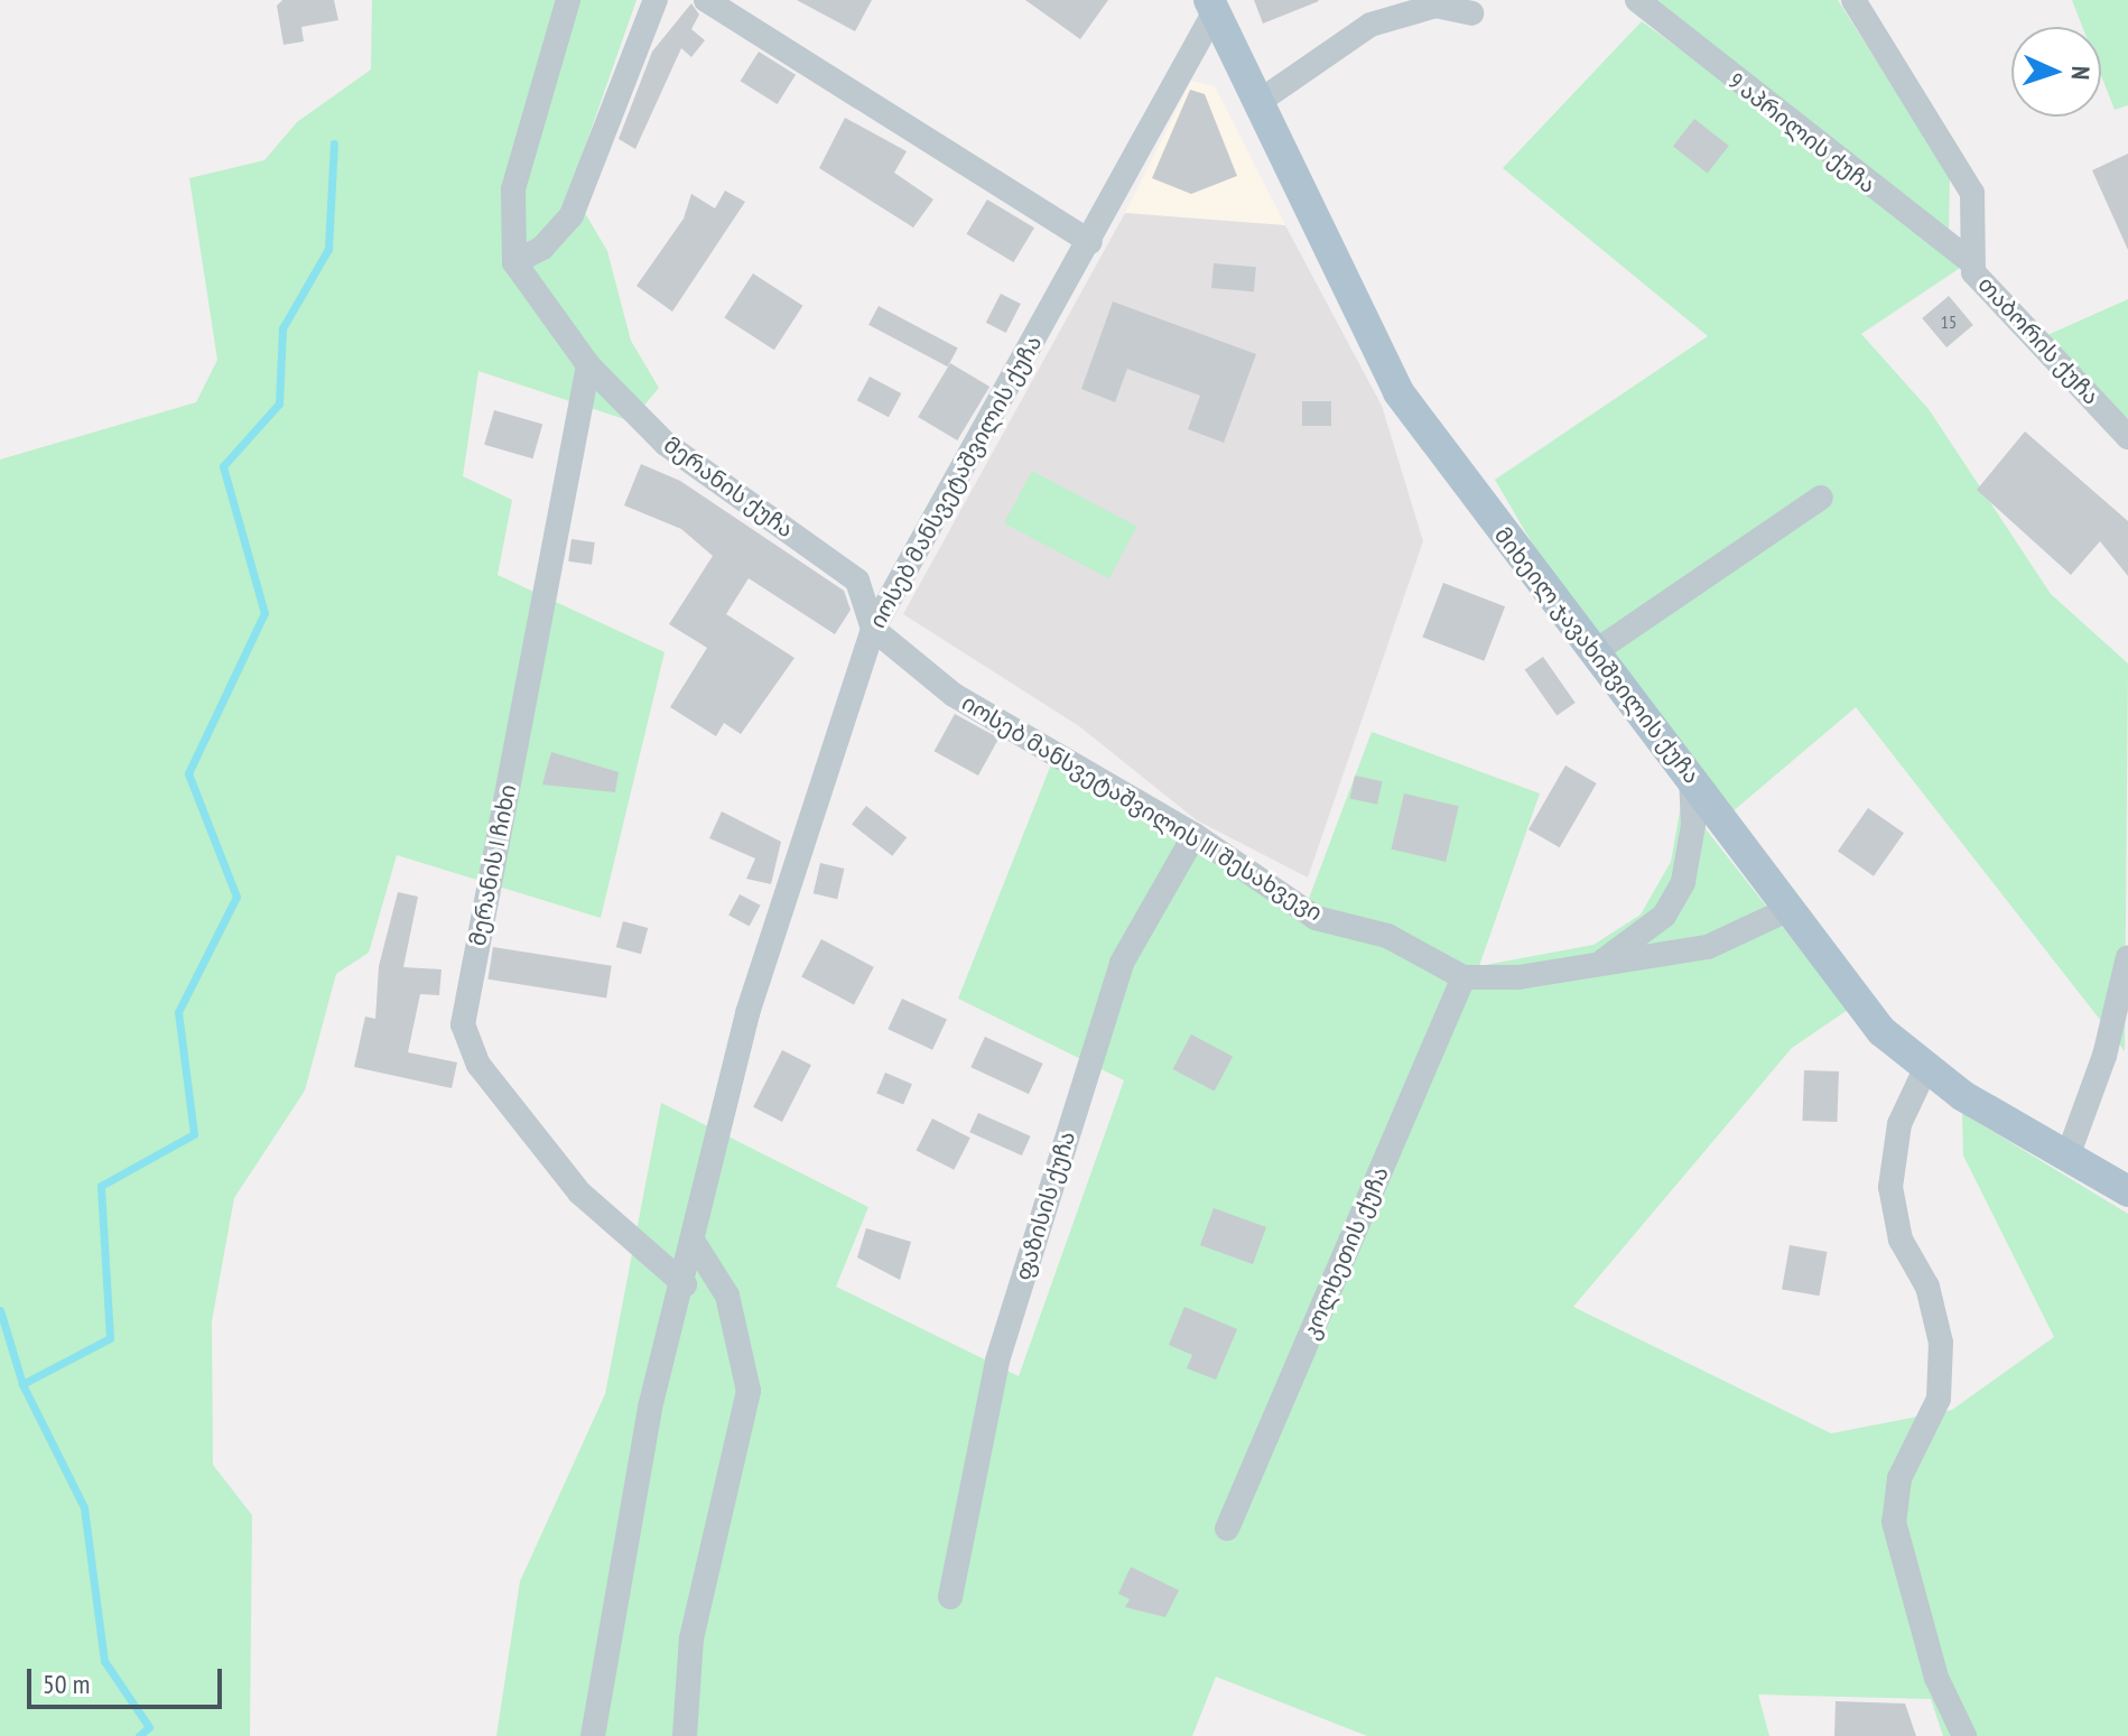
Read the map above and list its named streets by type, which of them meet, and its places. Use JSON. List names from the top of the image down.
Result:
{
  "streets": {
    "main road": ["მიხეილ ჯავახიშვილის ქუჩა"],
    "street": [
      "9 აპრილის ქუჩა",
      "თაბორის ქუჩა",
      "იოსებ მანსვეტაშვილის ქუჩა",
      "მერანის ქუჩა",
      "იოსებ მანსვეტაშვილის III შესახვევი",
      "მერანის I ჩიხი",
      "ფაზისის ქუჩა",
      "კოლხეთის ქუჩა"
    ]
  },
  "crossings": [
    ["9 აპრილის ქუჩა", "თაბორის ქუჩა"],
    ["იოსებ მანსვეტაშვილის ქუჩა", "მერანის ქუჩა"],
    ["იოსებ მანსვეტაშვილის ქუჩა", "მიხეილ ჯავახიშვილის ქუჩა"],
    ["იოსებ მანსვეტაშვილის ქუჩა", "იოსებ მანსვეტაშვილის III შესახვევი"],
    ["იოსებ მანსვეტაშვილის ქუჩა", "მერანის I ჩიხი"],
    ["მერანის ქუჩა", "იოსებ მანსვეტაშვილის III შესახვევი"],
    ["მერანის ქუჩა", "მერანის I ჩიხი"],
    ["იოსებ მანსვეტაშვილის III შესახვევი", "ფაზისის ქუჩა"],
    ["იოსებ მანსვეტაშვილის III შესახვევი", "კოლხეთის ქუჩა"]
  ],
  "house_numbers": ["15"],
  "scale_bar": "50 m",
  "north": "right"
}
